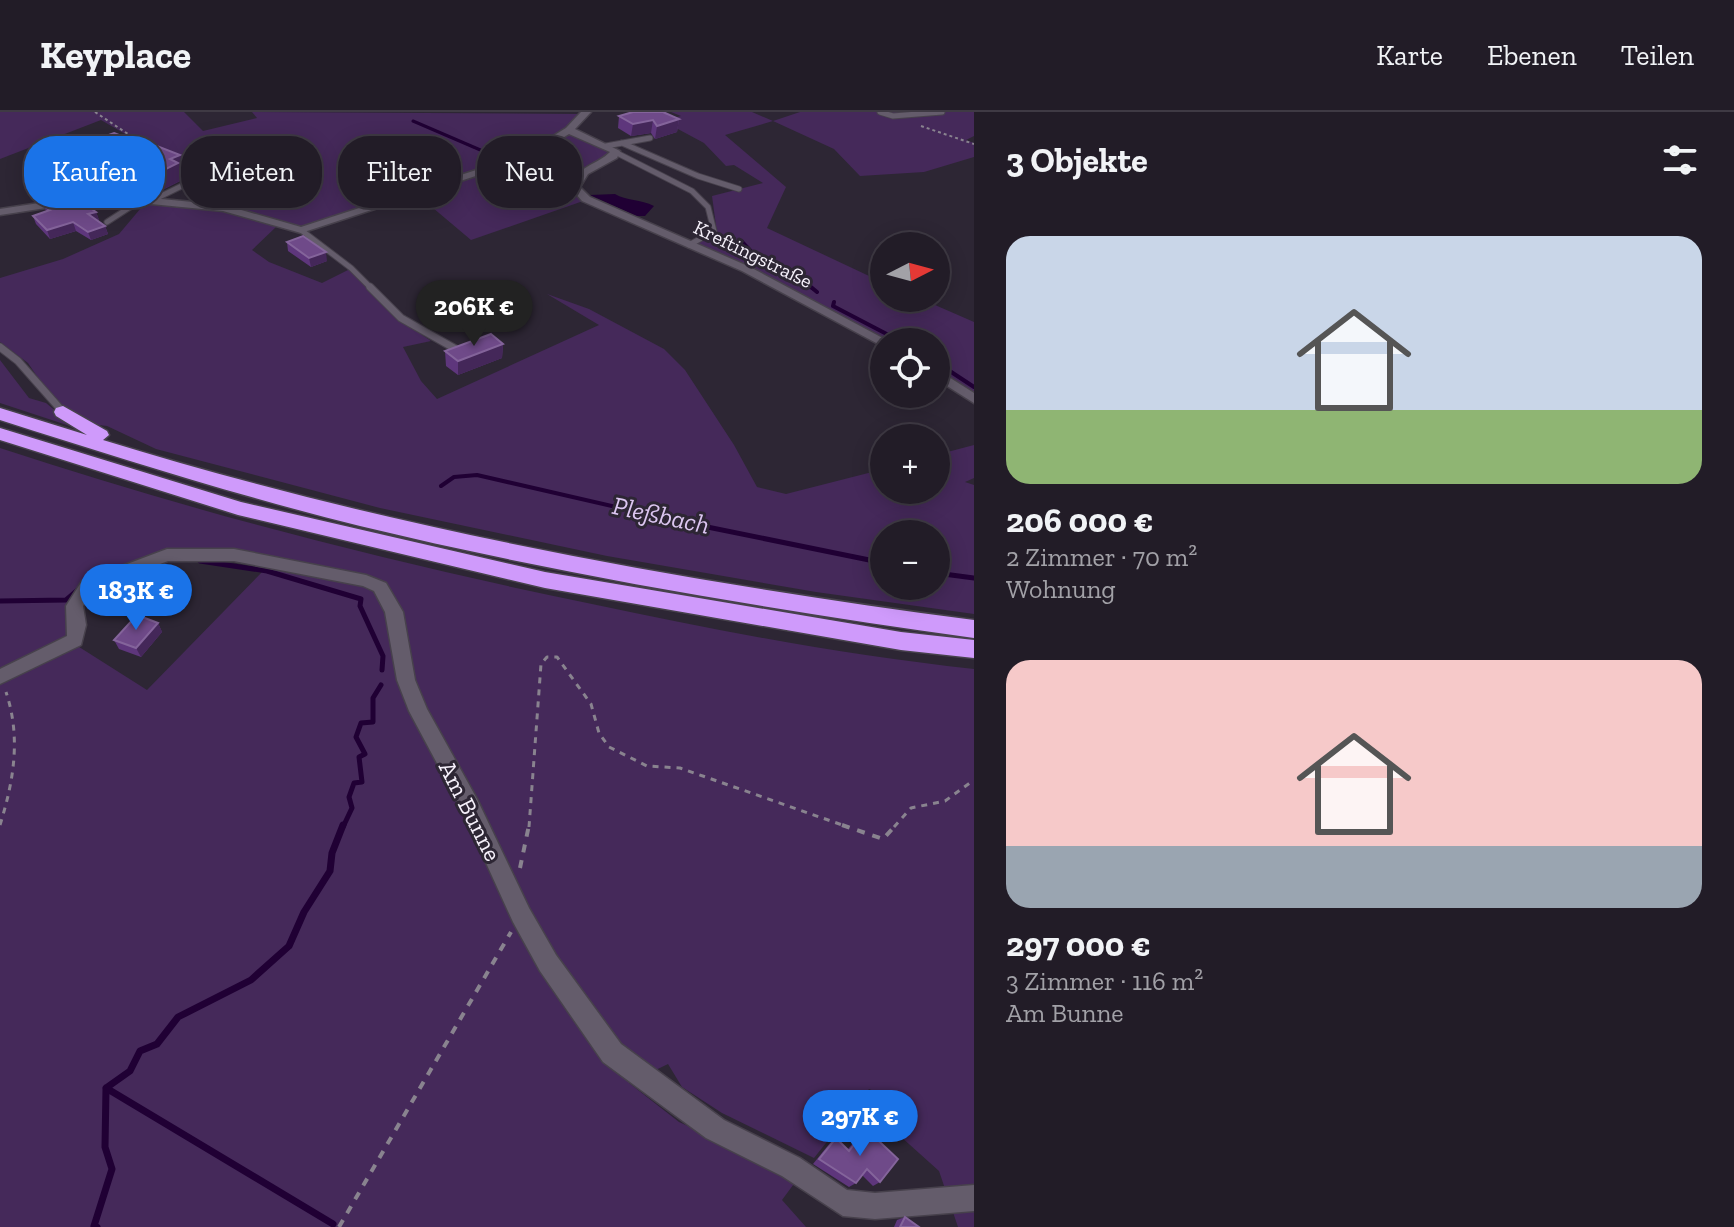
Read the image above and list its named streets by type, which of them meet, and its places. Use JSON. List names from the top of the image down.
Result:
{
  "streets": {
    "street": ["Kreftingstraße", "Am Bunne"]
  },
  "water": ["Pleßbach"],
  "north": "right",
  "page": {
    "header": "Keyplace",
    "nav": ["Karte", "Ebenen", "Teilen"],
    "heading": "3 Objekte",
    "chip": [
      "Kaufen",
      "Mieten",
      "Filter",
      "Neu"
    ],
    "list": [
      {
        "name": "206 000 €",
        "note": "2 Zimmer · 70 m² · Wohnung"
      },
      {
        "name": "297 000 €",
        "note": "3 Zimmer · 116 m² · Am Bunne"
      }
    ],
    "map_buttons": ["+", "−"],
    "price": ["206K €", "183K €", "297K €"]
  }
}
